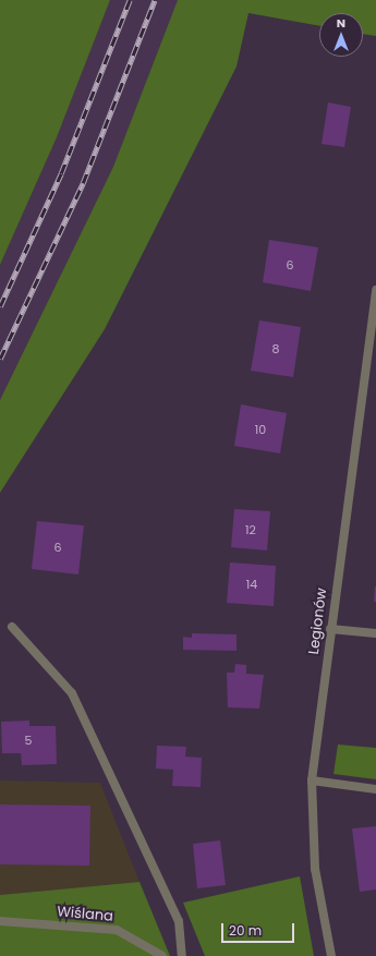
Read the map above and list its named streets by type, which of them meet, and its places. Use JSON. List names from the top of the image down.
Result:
{
  "streets": {
    "street": ["Legionów", "Wiślana"]
  },
  "house_numbers": [
    "6",
    "8",
    "10",
    "12",
    "6",
    "14",
    "5"
  ],
  "scale_bar": "20 m",
  "north": "top"
}
